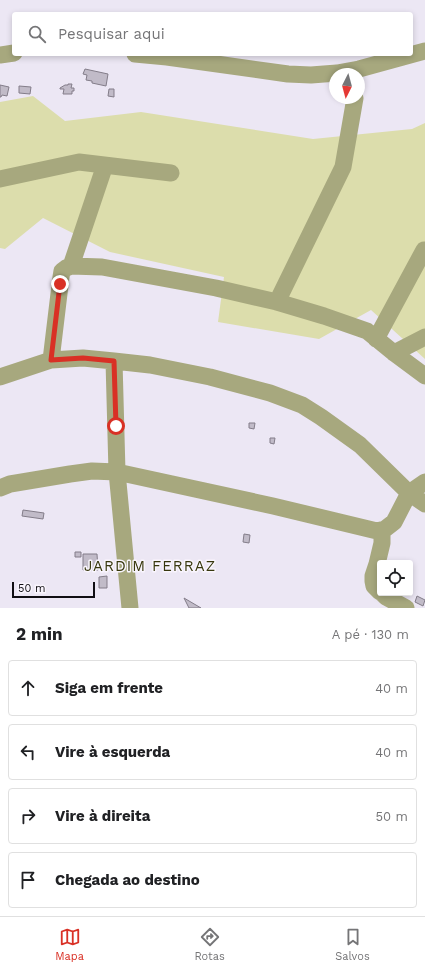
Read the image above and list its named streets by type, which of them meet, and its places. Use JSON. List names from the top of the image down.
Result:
{
  "districts": ["JARDIM FERRAZ"],
  "scale_bar": "50 m",
  "north": "bottom",
  "page": {
    "search": "Pesquisar aqui",
    "scale": "50 m",
    "heading": ["2 min", "A pé · 130 m"],
    "list": [
      ["Siga em frente", "40 m"],
      ["Vire à esquerda", "40 m"],
      ["Vire à direita", "50 m"],
      "Chegada ao destino"
    ],
    "nav": ["Mapa", "Rotas", "Salvos"]
  }
}
